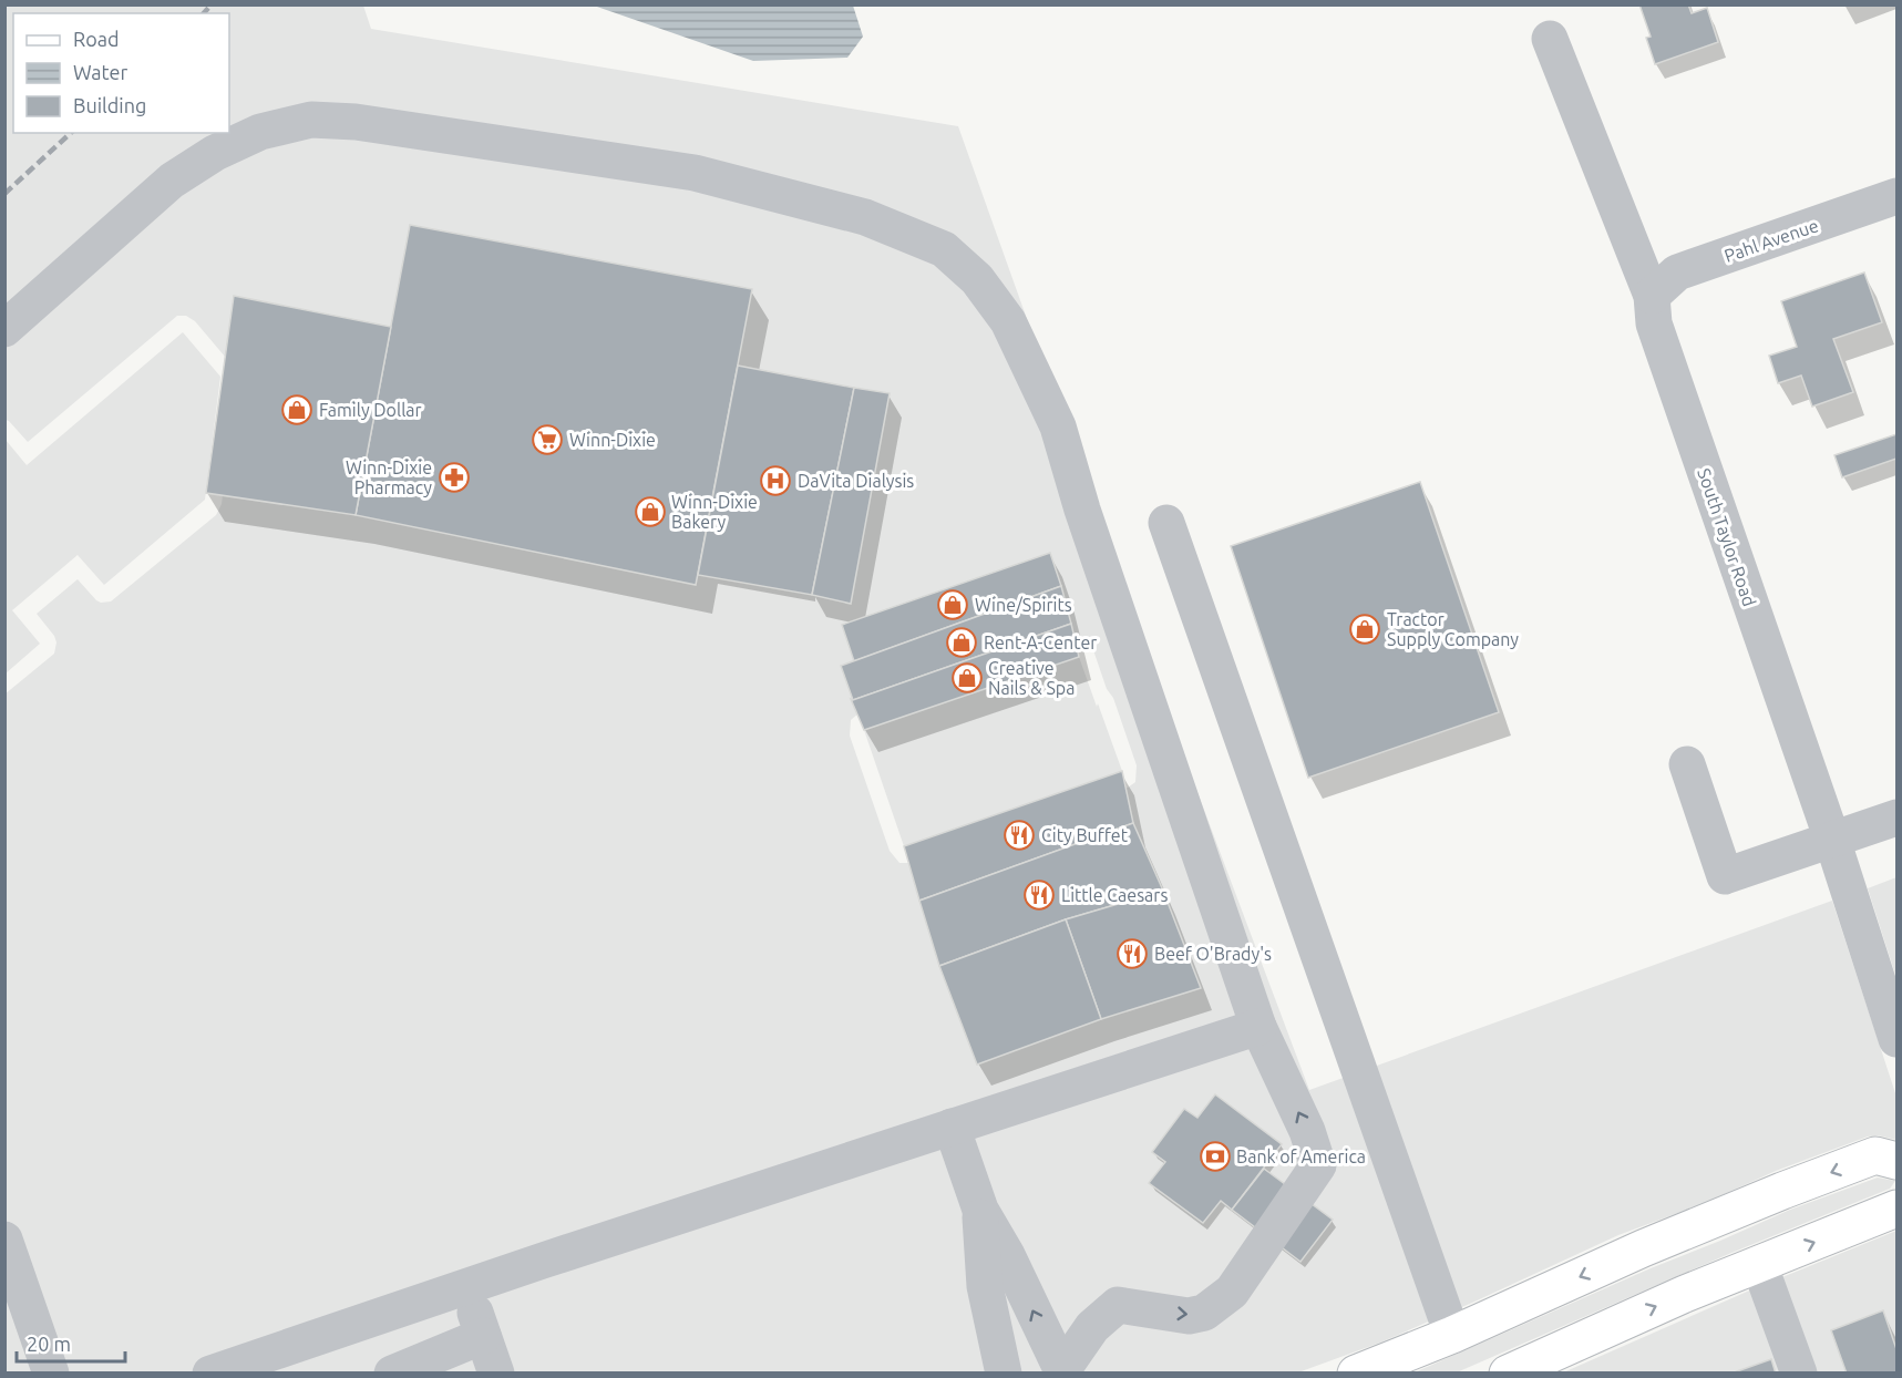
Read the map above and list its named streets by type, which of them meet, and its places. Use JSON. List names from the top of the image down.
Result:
{
  "streets": {
    "street": ["Pahl Avenue", "South Taylor Road"]
  },
  "crossings": [
    ["Pahl Avenue", "South Taylor Road"]
  ],
  "places": {
    "shop": [
      "Family Dollar",
      "Winn-Dixie Bakery",
      "Wine/Spirits",
      "Tractor Supply Company",
      "Rent-A-Center",
      "Creative Nails & Spa"
    ],
    "supermarket": ["Winn-Dixie"],
    "pharmacy": ["Winn-Dixie Pharmacy"],
    "hospital": ["DaVita Dialysis"],
    "restaurant": ["City Buffet", "Little Caesars", "Beef O'Brady's"],
    "bank": ["Bank of America"]
  },
  "legend": ["Road", "Water", "Building"],
  "scale_bar": "20 m"
}
